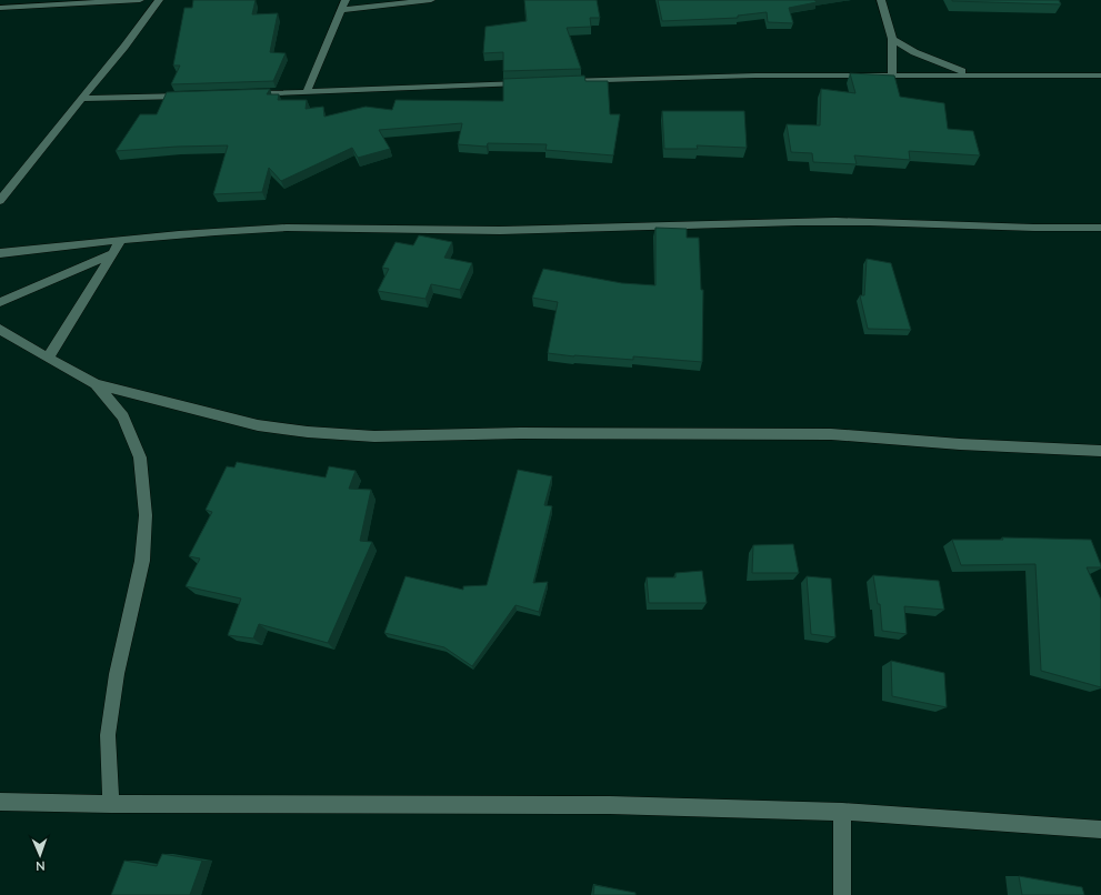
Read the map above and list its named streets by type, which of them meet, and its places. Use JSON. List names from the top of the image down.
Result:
{
  "north": "bottom"
}
